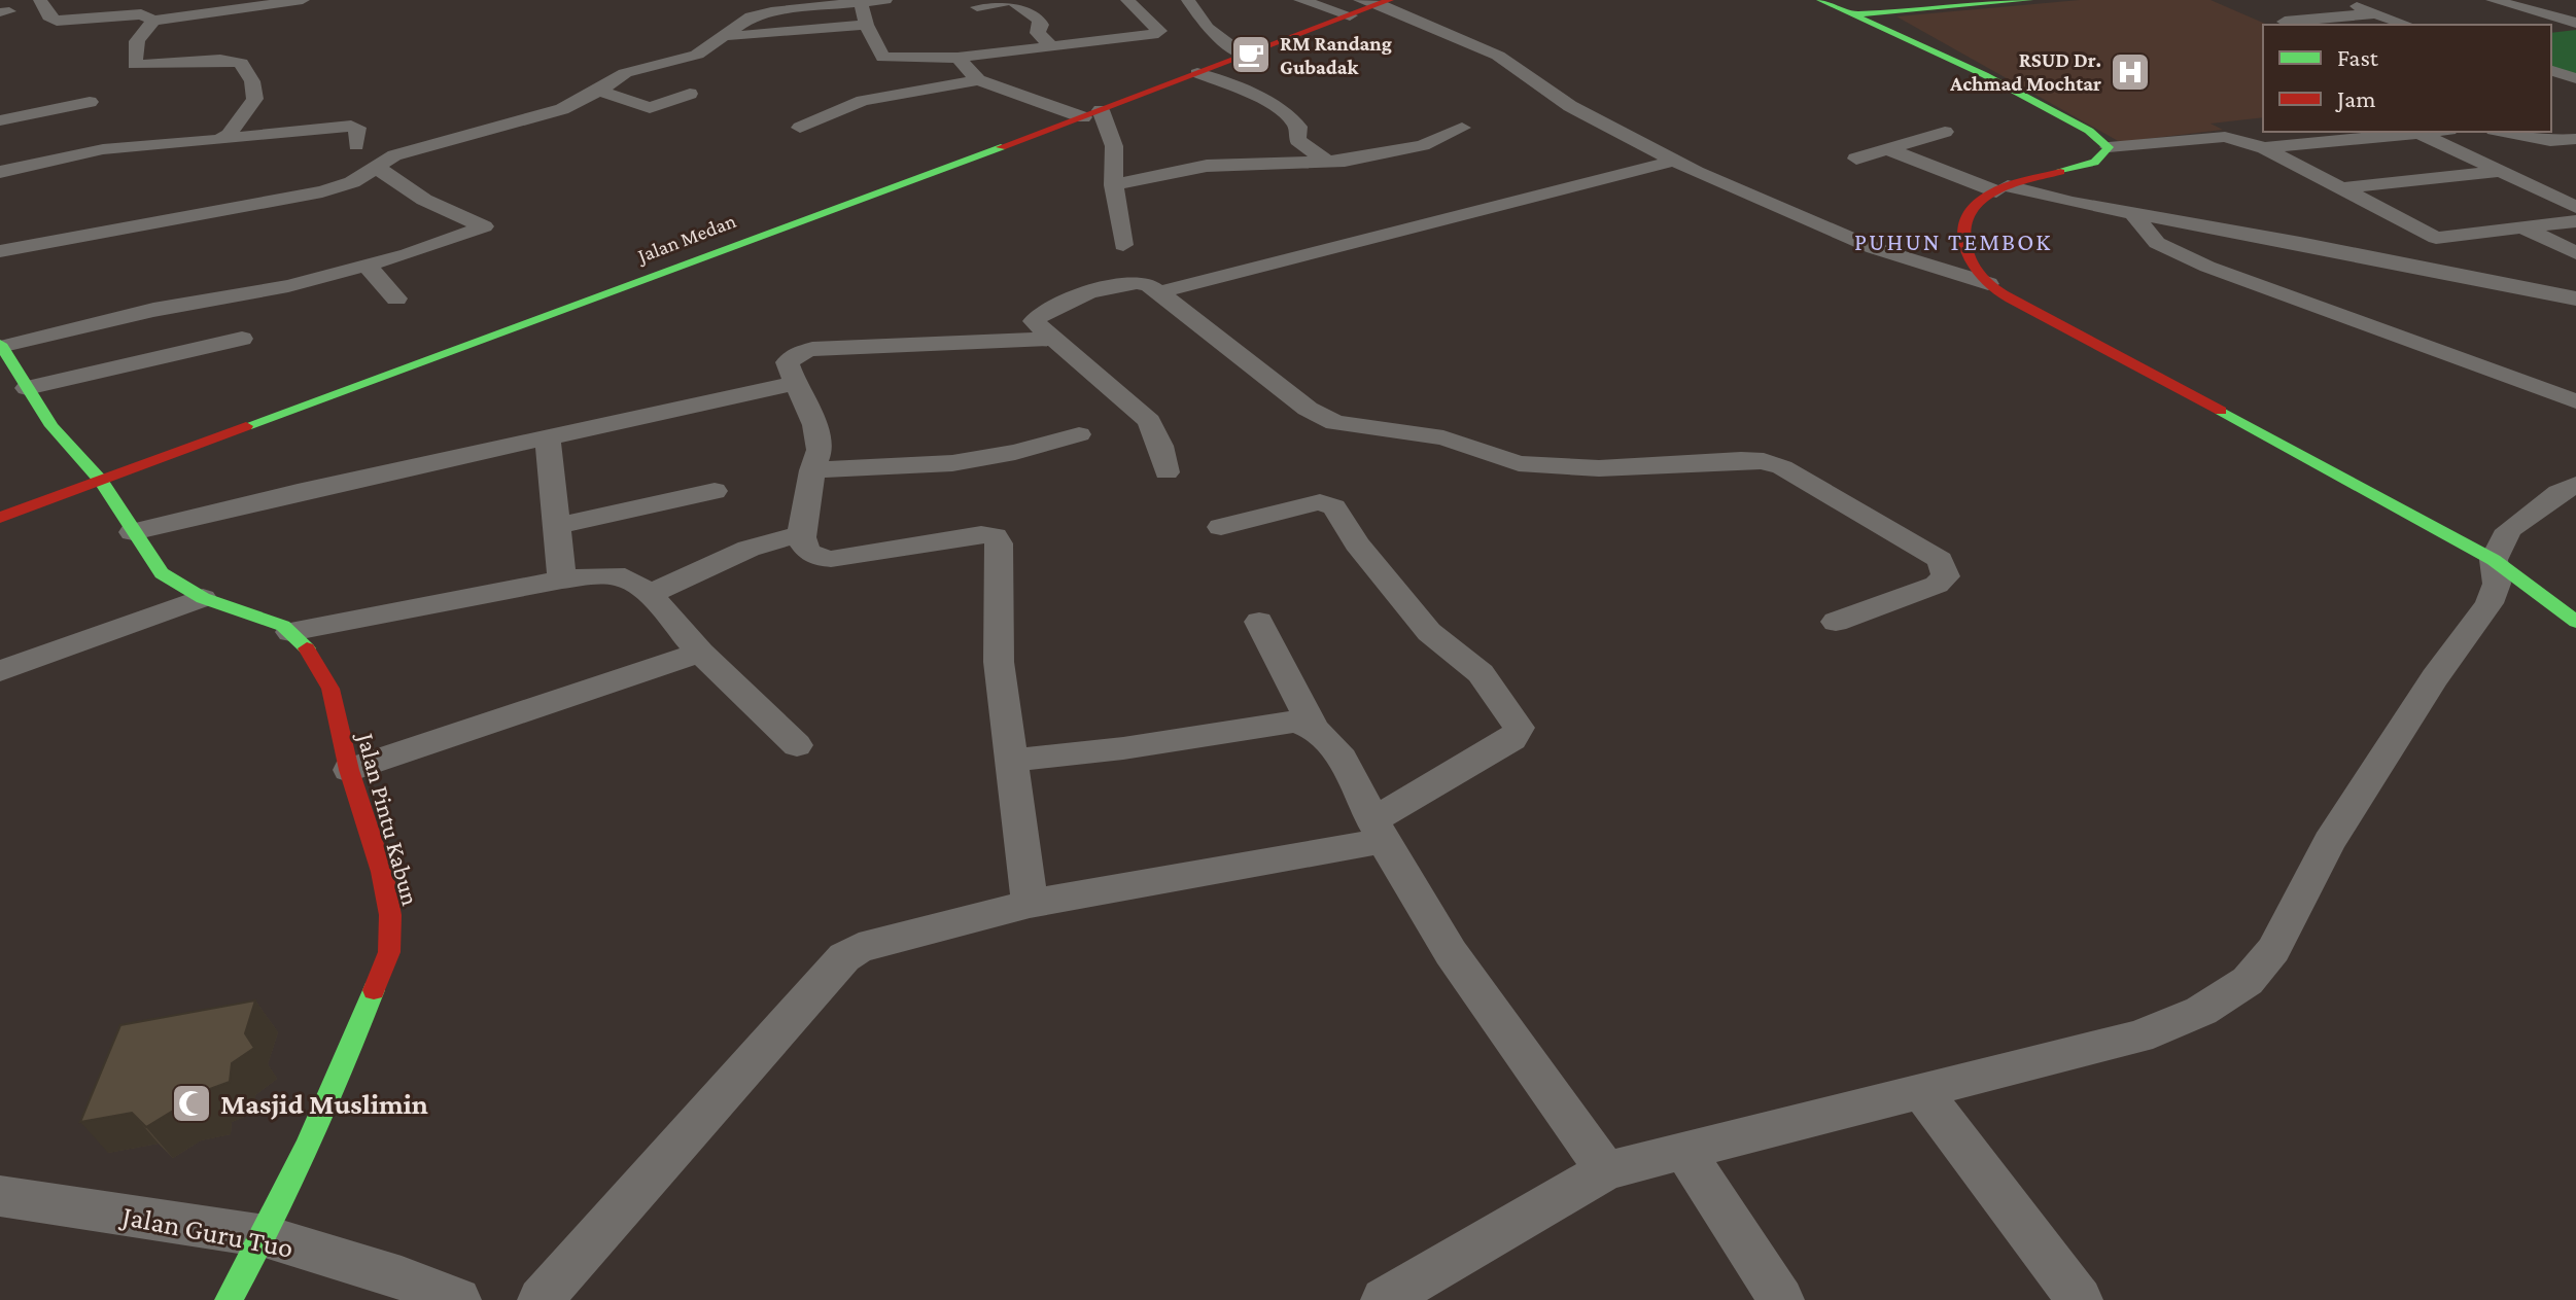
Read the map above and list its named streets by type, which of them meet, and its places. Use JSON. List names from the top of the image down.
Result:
{
  "streets": {
    "street": ["Jalan Medan", "Jalan Pintu Kabun", "Jalan Guru Tuo"]
  },
  "crossings": [
    ["Jalan Medan", "Jalan Pintu Kabun"],
    ["Jalan Pintu Kabun", "Jalan Guru Tuo"]
  ],
  "districts": ["PUHUN TEMBOK"],
  "places": {
    "cafe": ["RM Randang Gubadak"],
    "hospital": ["RSUD Dr. Achmad Mochtar"],
    "mosque": ["Masjid Muslimin"]
  },
  "legend": ["Fast", "Jam"]
}
